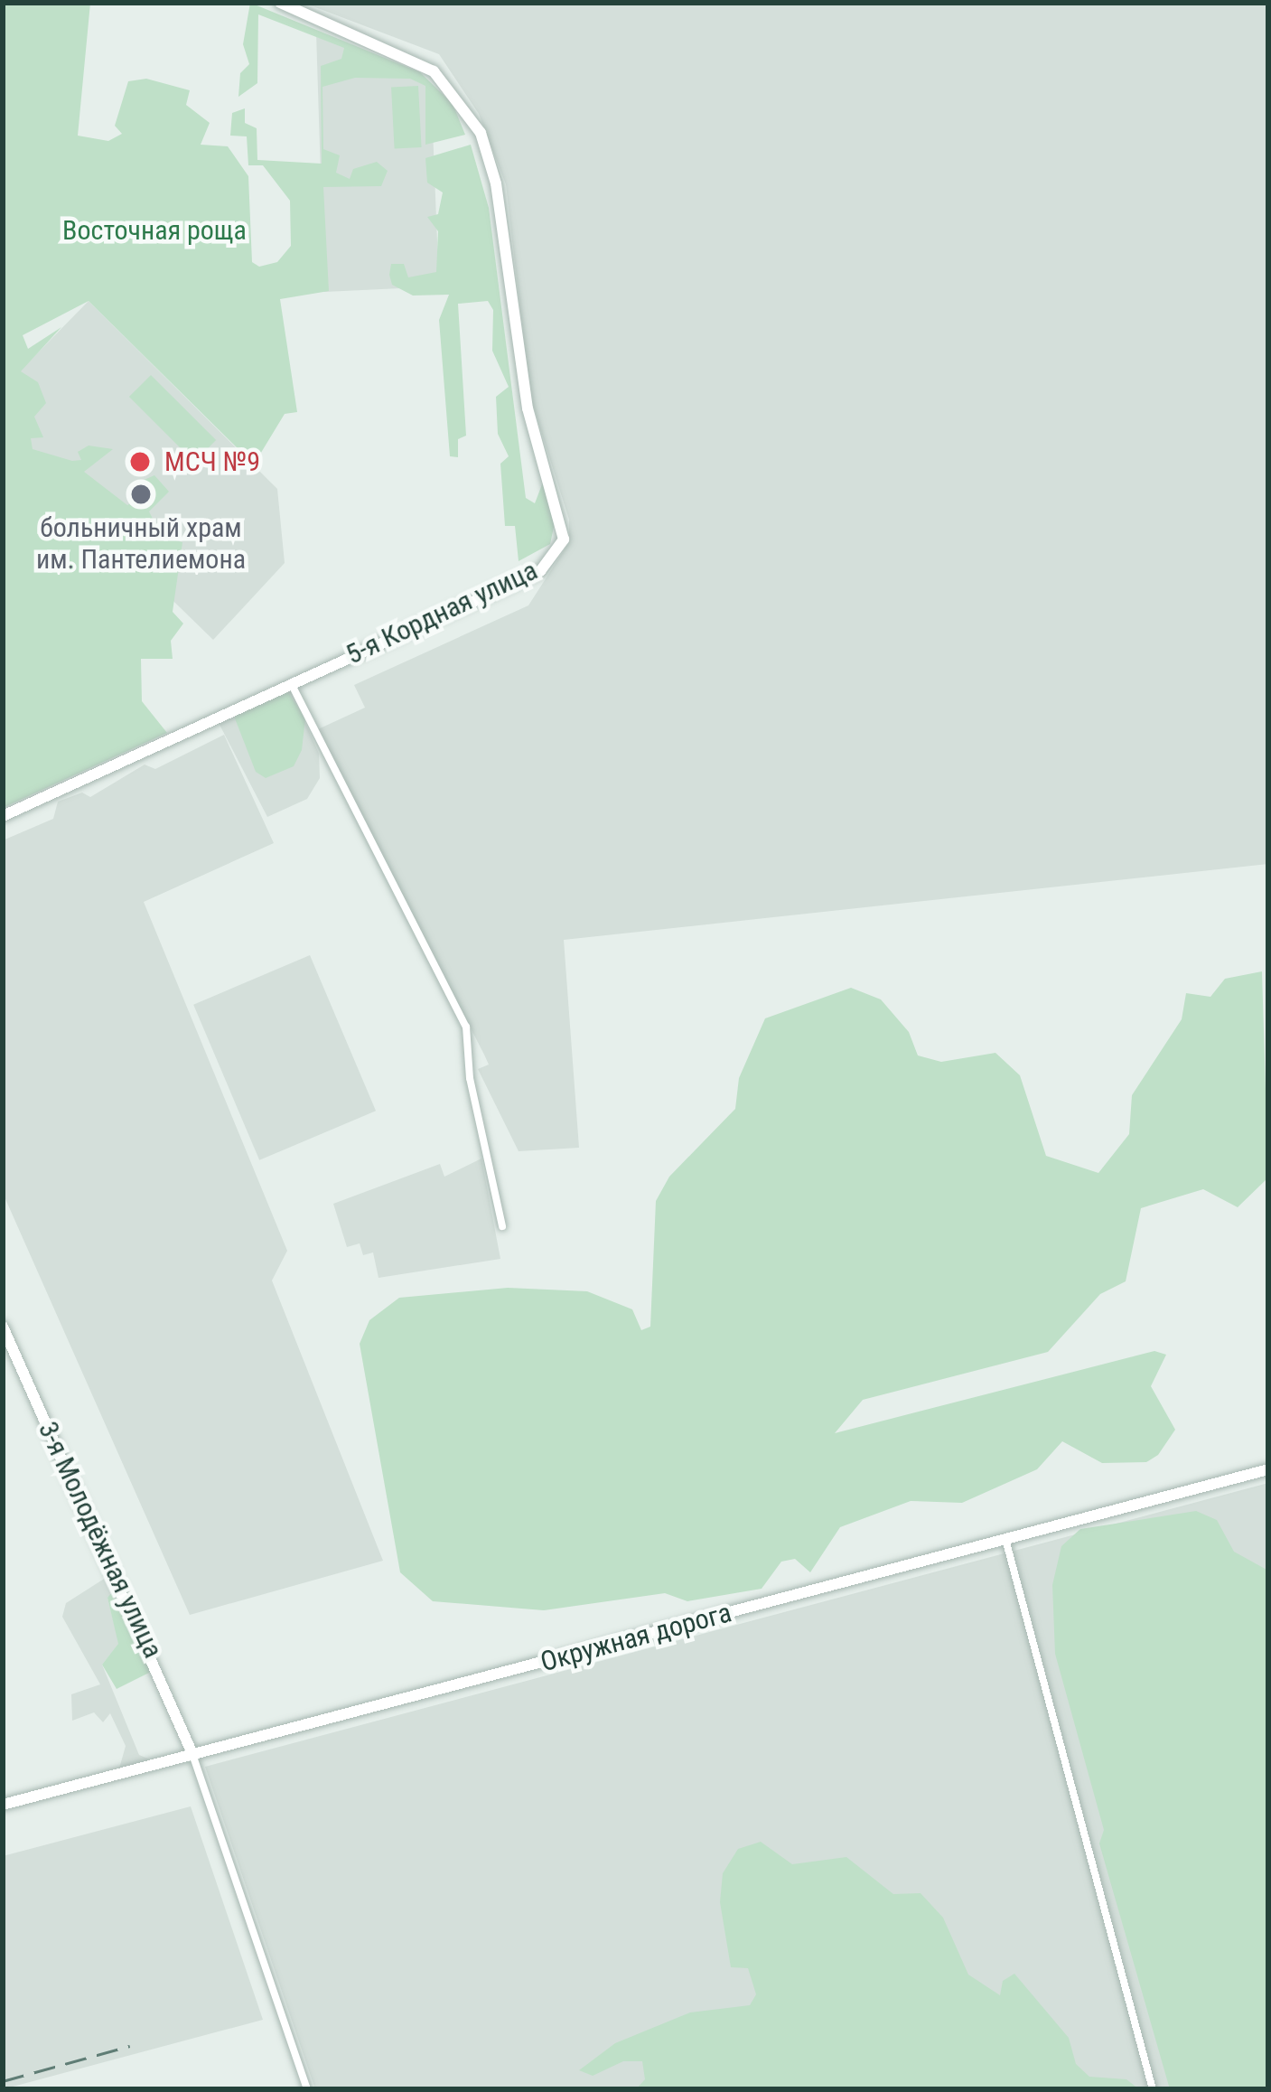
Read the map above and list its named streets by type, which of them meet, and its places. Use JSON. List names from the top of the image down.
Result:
{
  "streets": {
    "main road": ["5-я Кордная улица", "3-я Молодёжная улица", "Окружная дорога"]
  },
  "crossings": [
    ["3-я Молодёжная улица", "Окружная дорога"]
  ],
  "parks": ["Восточная роща"],
  "places": ["МСЧ №9", "больничный храм им. Пантелиемона"]
}
